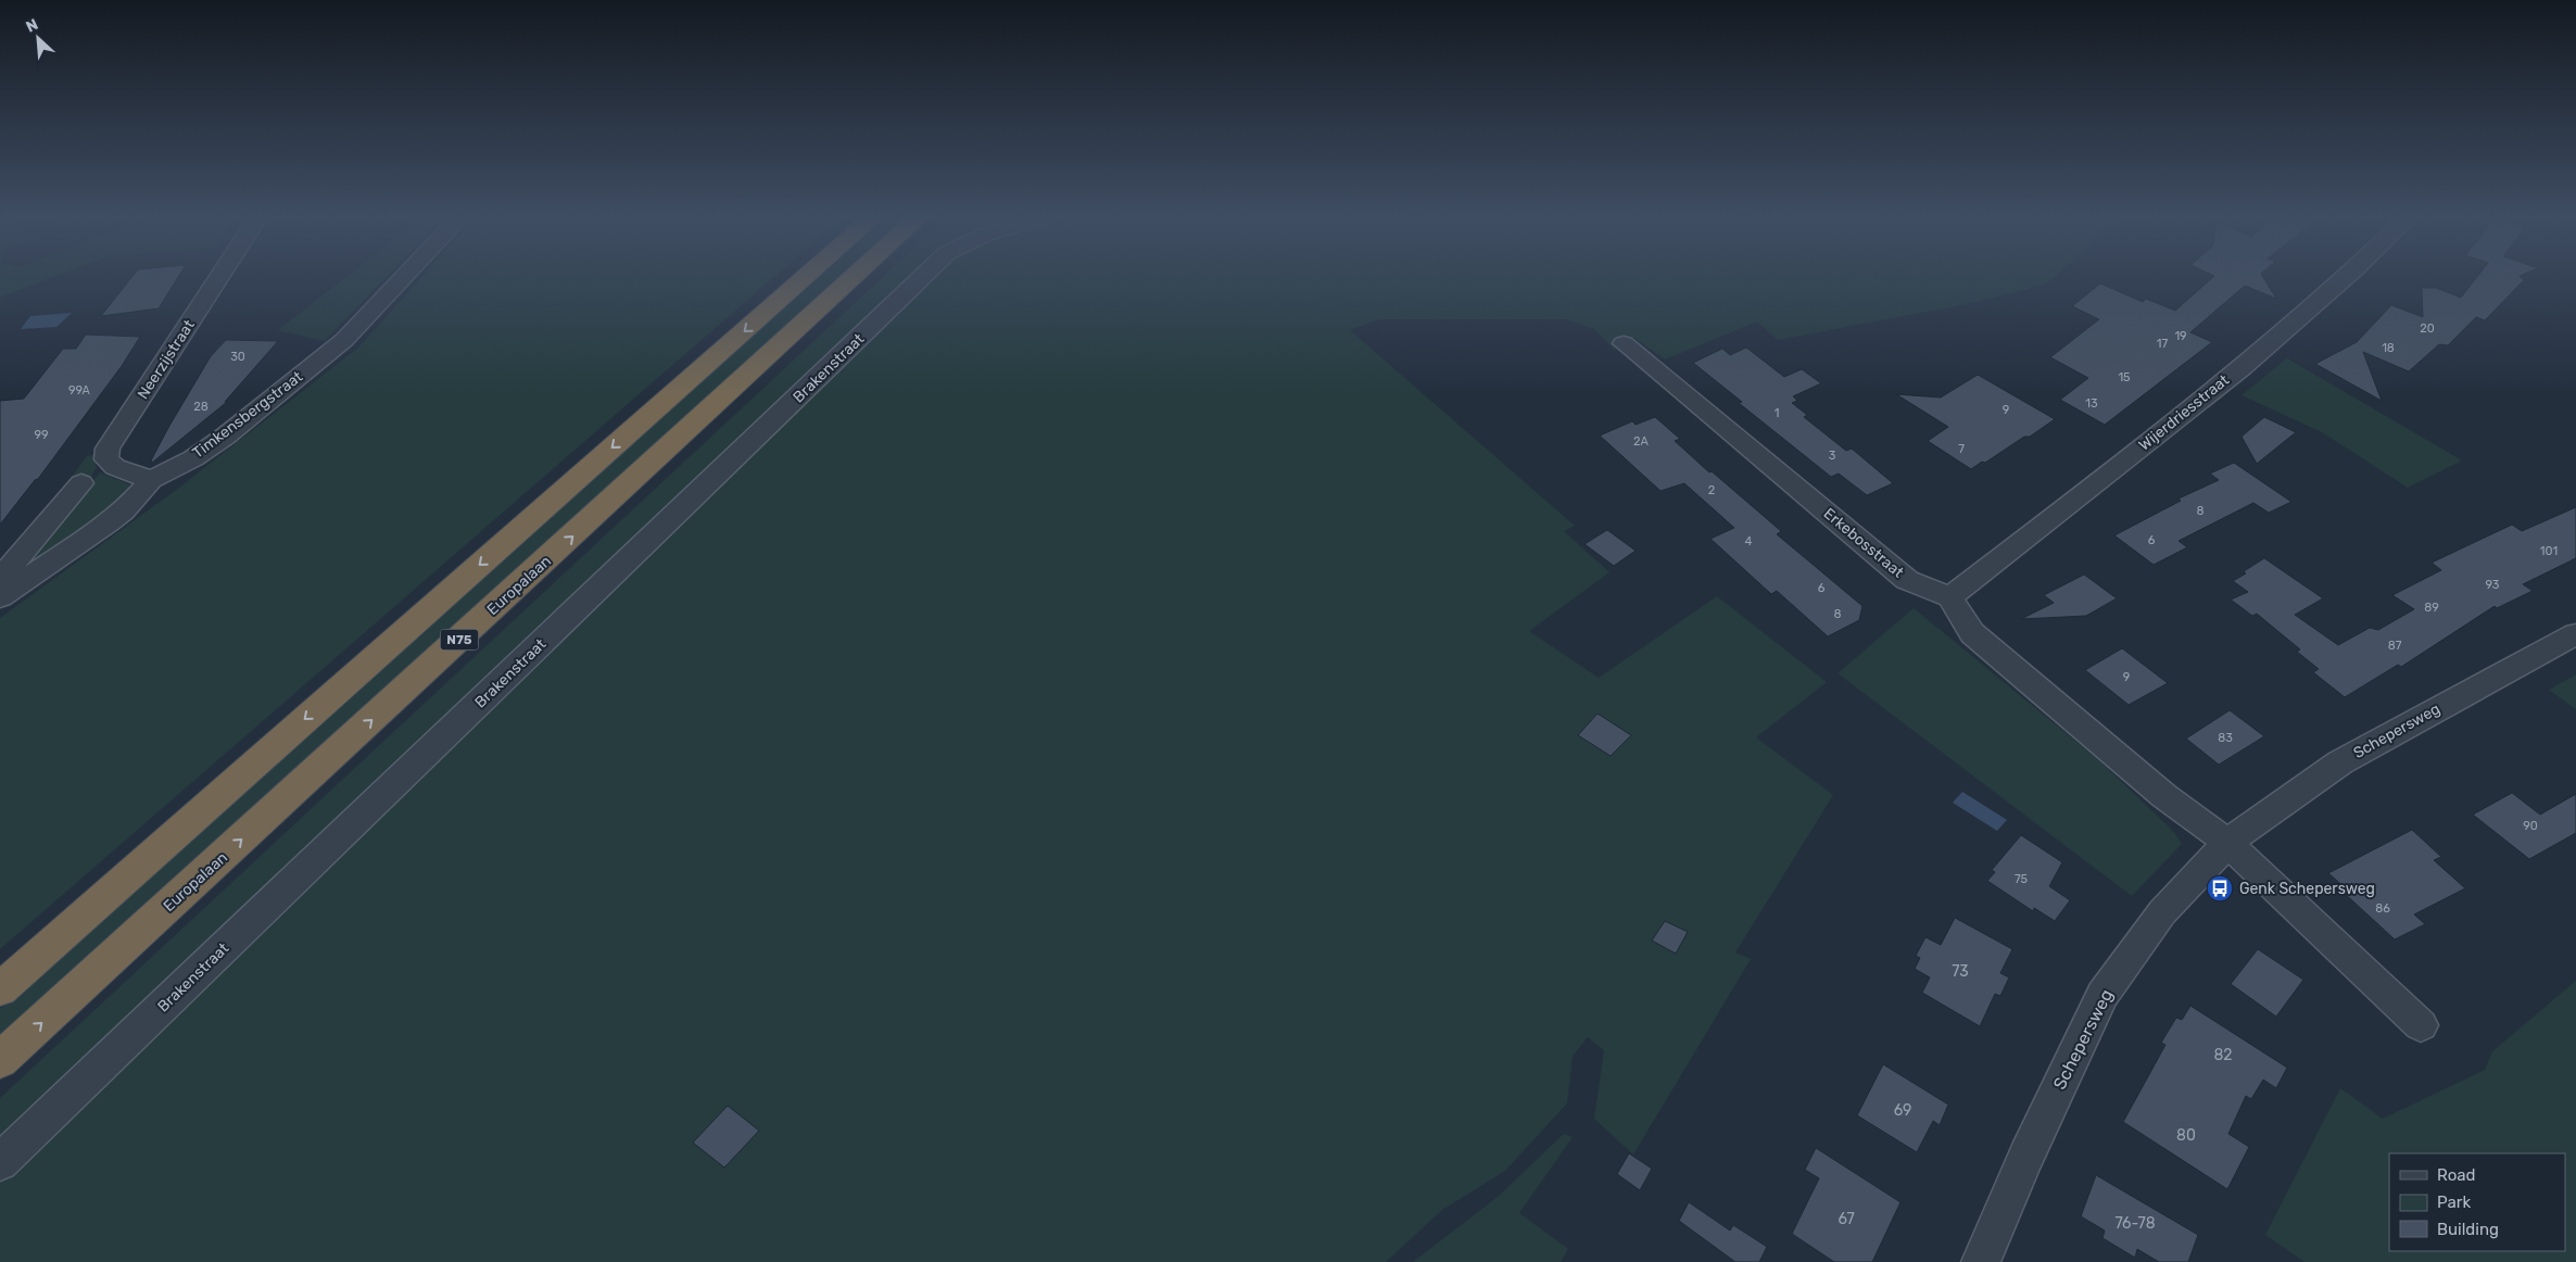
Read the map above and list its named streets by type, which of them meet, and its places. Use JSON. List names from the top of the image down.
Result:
{
  "streets": {
    "highway": ["Europalaan", "N75"],
    "street": [
      "Neerzijstraat",
      "Brakenstraat",
      "Wijerdriesstraat",
      "Timkensbergstraat",
      "Erkebosstraat",
      "Schepersweg"
    ]
  },
  "crossings": [
    ["Neerzijstraat", "Timkensbergstraat"],
    ["Wijerdriesstraat", "Erkebosstraat"]
  ],
  "places": {
    "bus stop": ["Genk Schepersweg"]
  },
  "house_numbers": [
    "20",
    "19",
    "17",
    "18",
    "30",
    "15",
    "99A",
    "13",
    "28",
    "9",
    "1",
    "99",
    "2A",
    "7",
    "3",
    "2",
    "8",
    "6",
    "4",
    "101",
    "93",
    "6",
    "89",
    "8",
    "87",
    "9",
    "83",
    "90",
    "75",
    "86",
    "73",
    "82",
    "69",
    "80",
    "67",
    "76-78"
  ],
  "legend": ["Road", "Park", "Building"],
  "north": "top left"
}
